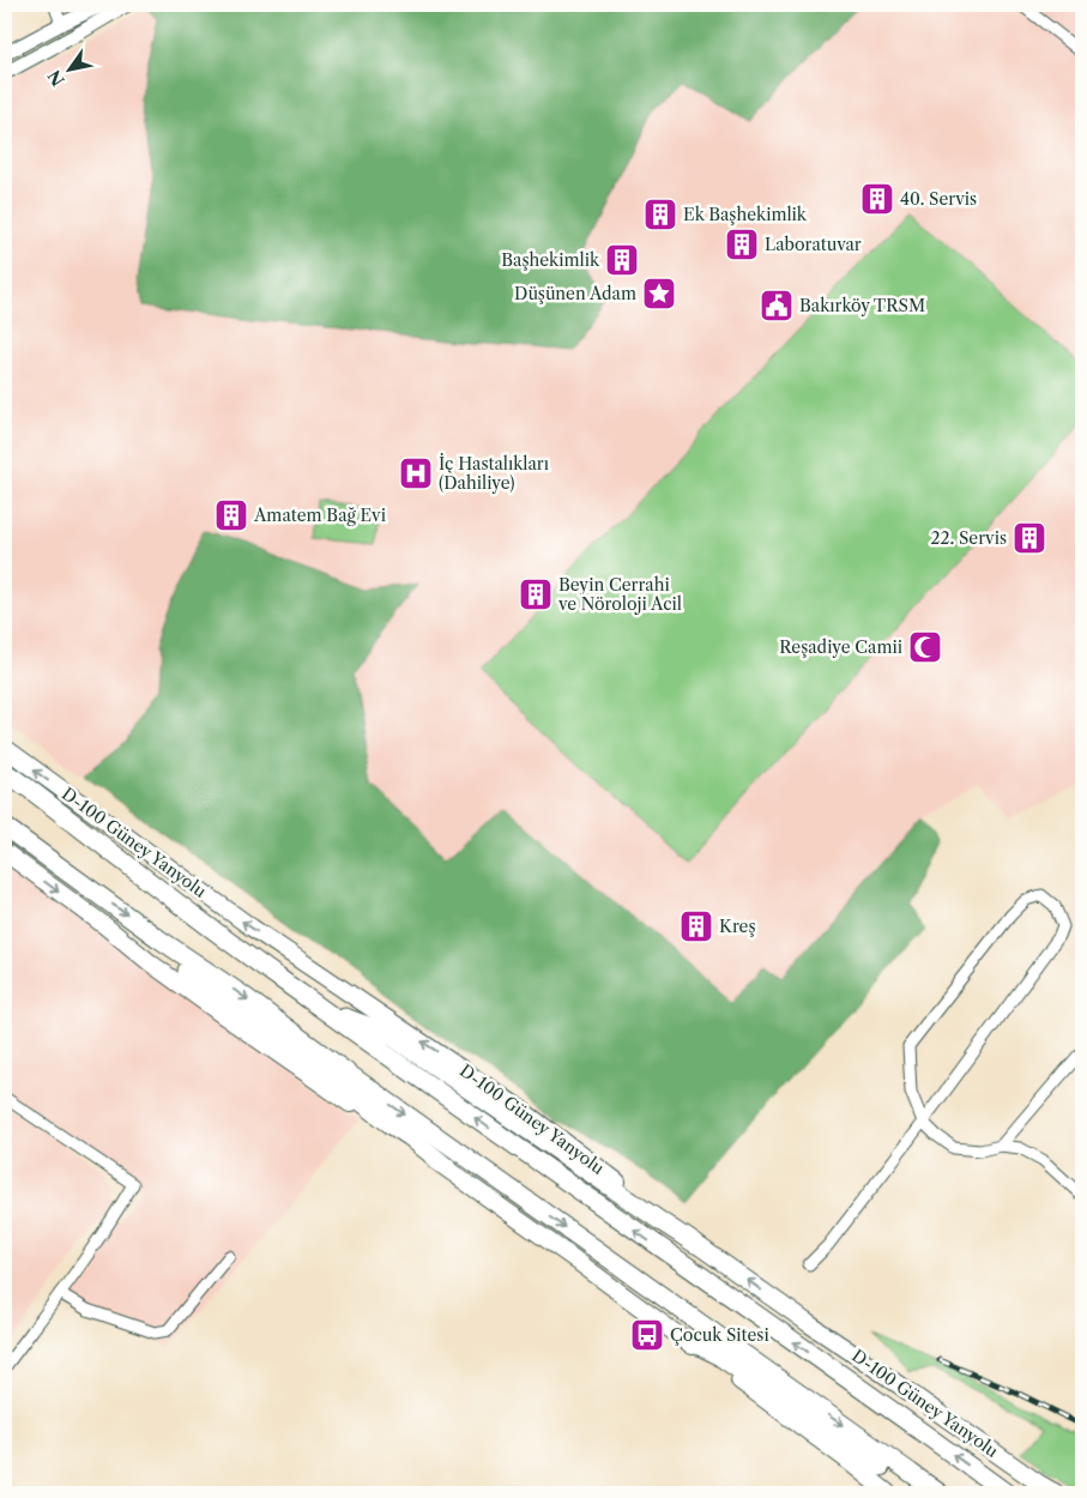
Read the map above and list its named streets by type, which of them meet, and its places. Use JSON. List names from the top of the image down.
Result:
{
  "streets": {
    "main road": ["D-100 Güney Yanyolu"]
  },
  "places": {
    "building": [
      "40. Servis",
      "Ek Başhekimlik",
      "Laboratuvar",
      "Başhekimlik",
      "Amatem Bağ Evi",
      "22. Servis",
      "Beyin Cerrahi ve Nöroloji Acil",
      "Kreş"
    ],
    "place": ["Düşünen Adam"],
    "public building": ["Bakırköy TRSM"],
    "hospital": ["İç Hastalıkları (Dahiliye)"],
    "mosque": ["Reşadiye Camii"],
    "bus stop": ["Çocuk Sitesi"]
  },
  "north": "bottom left"
}
